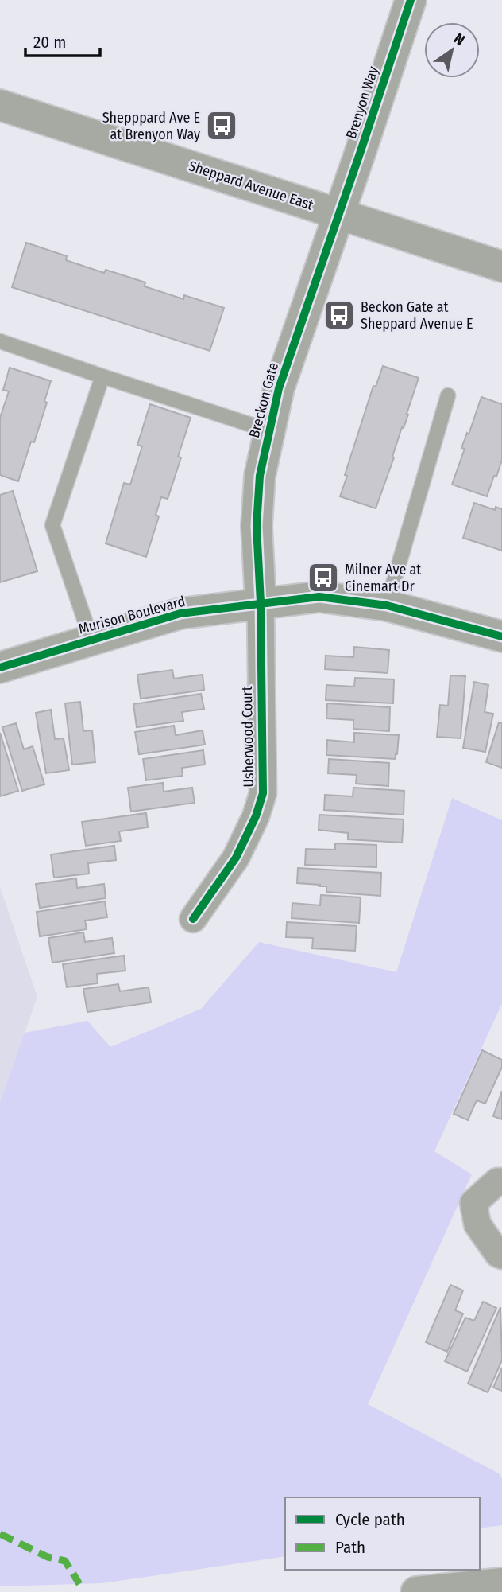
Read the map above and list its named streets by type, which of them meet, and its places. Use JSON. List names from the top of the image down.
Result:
{
  "streets": {
    "main road": ["Sheppard Avenue East"],
    "street": [
      "Brenyon Way",
      "Breckon Gate",
      "Murison Boulevard",
      "Usherwood Court"
    ]
  },
  "crossings": [
    ["Brenyon Way", "Sheppard Avenue East"],
    ["Brenyon Way", "Breckon Gate"],
    ["Sheppard Avenue East", "Breckon Gate"],
    ["Breckon Gate", "Murison Boulevard"],
    ["Breckon Gate", "Usherwood Court"],
    ["Murison Boulevard", "Usherwood Court"]
  ],
  "places": {
    "bus stop": ["Shepppard Ave E at Brenyon Way", "Beckon Gate at Sheppard Avenue E", "Milner Ave at Cinemart Dr"]
  },
  "legend": ["Cycle path", "Path"],
  "scale_bar": "20 m",
  "north": "top right"
}
